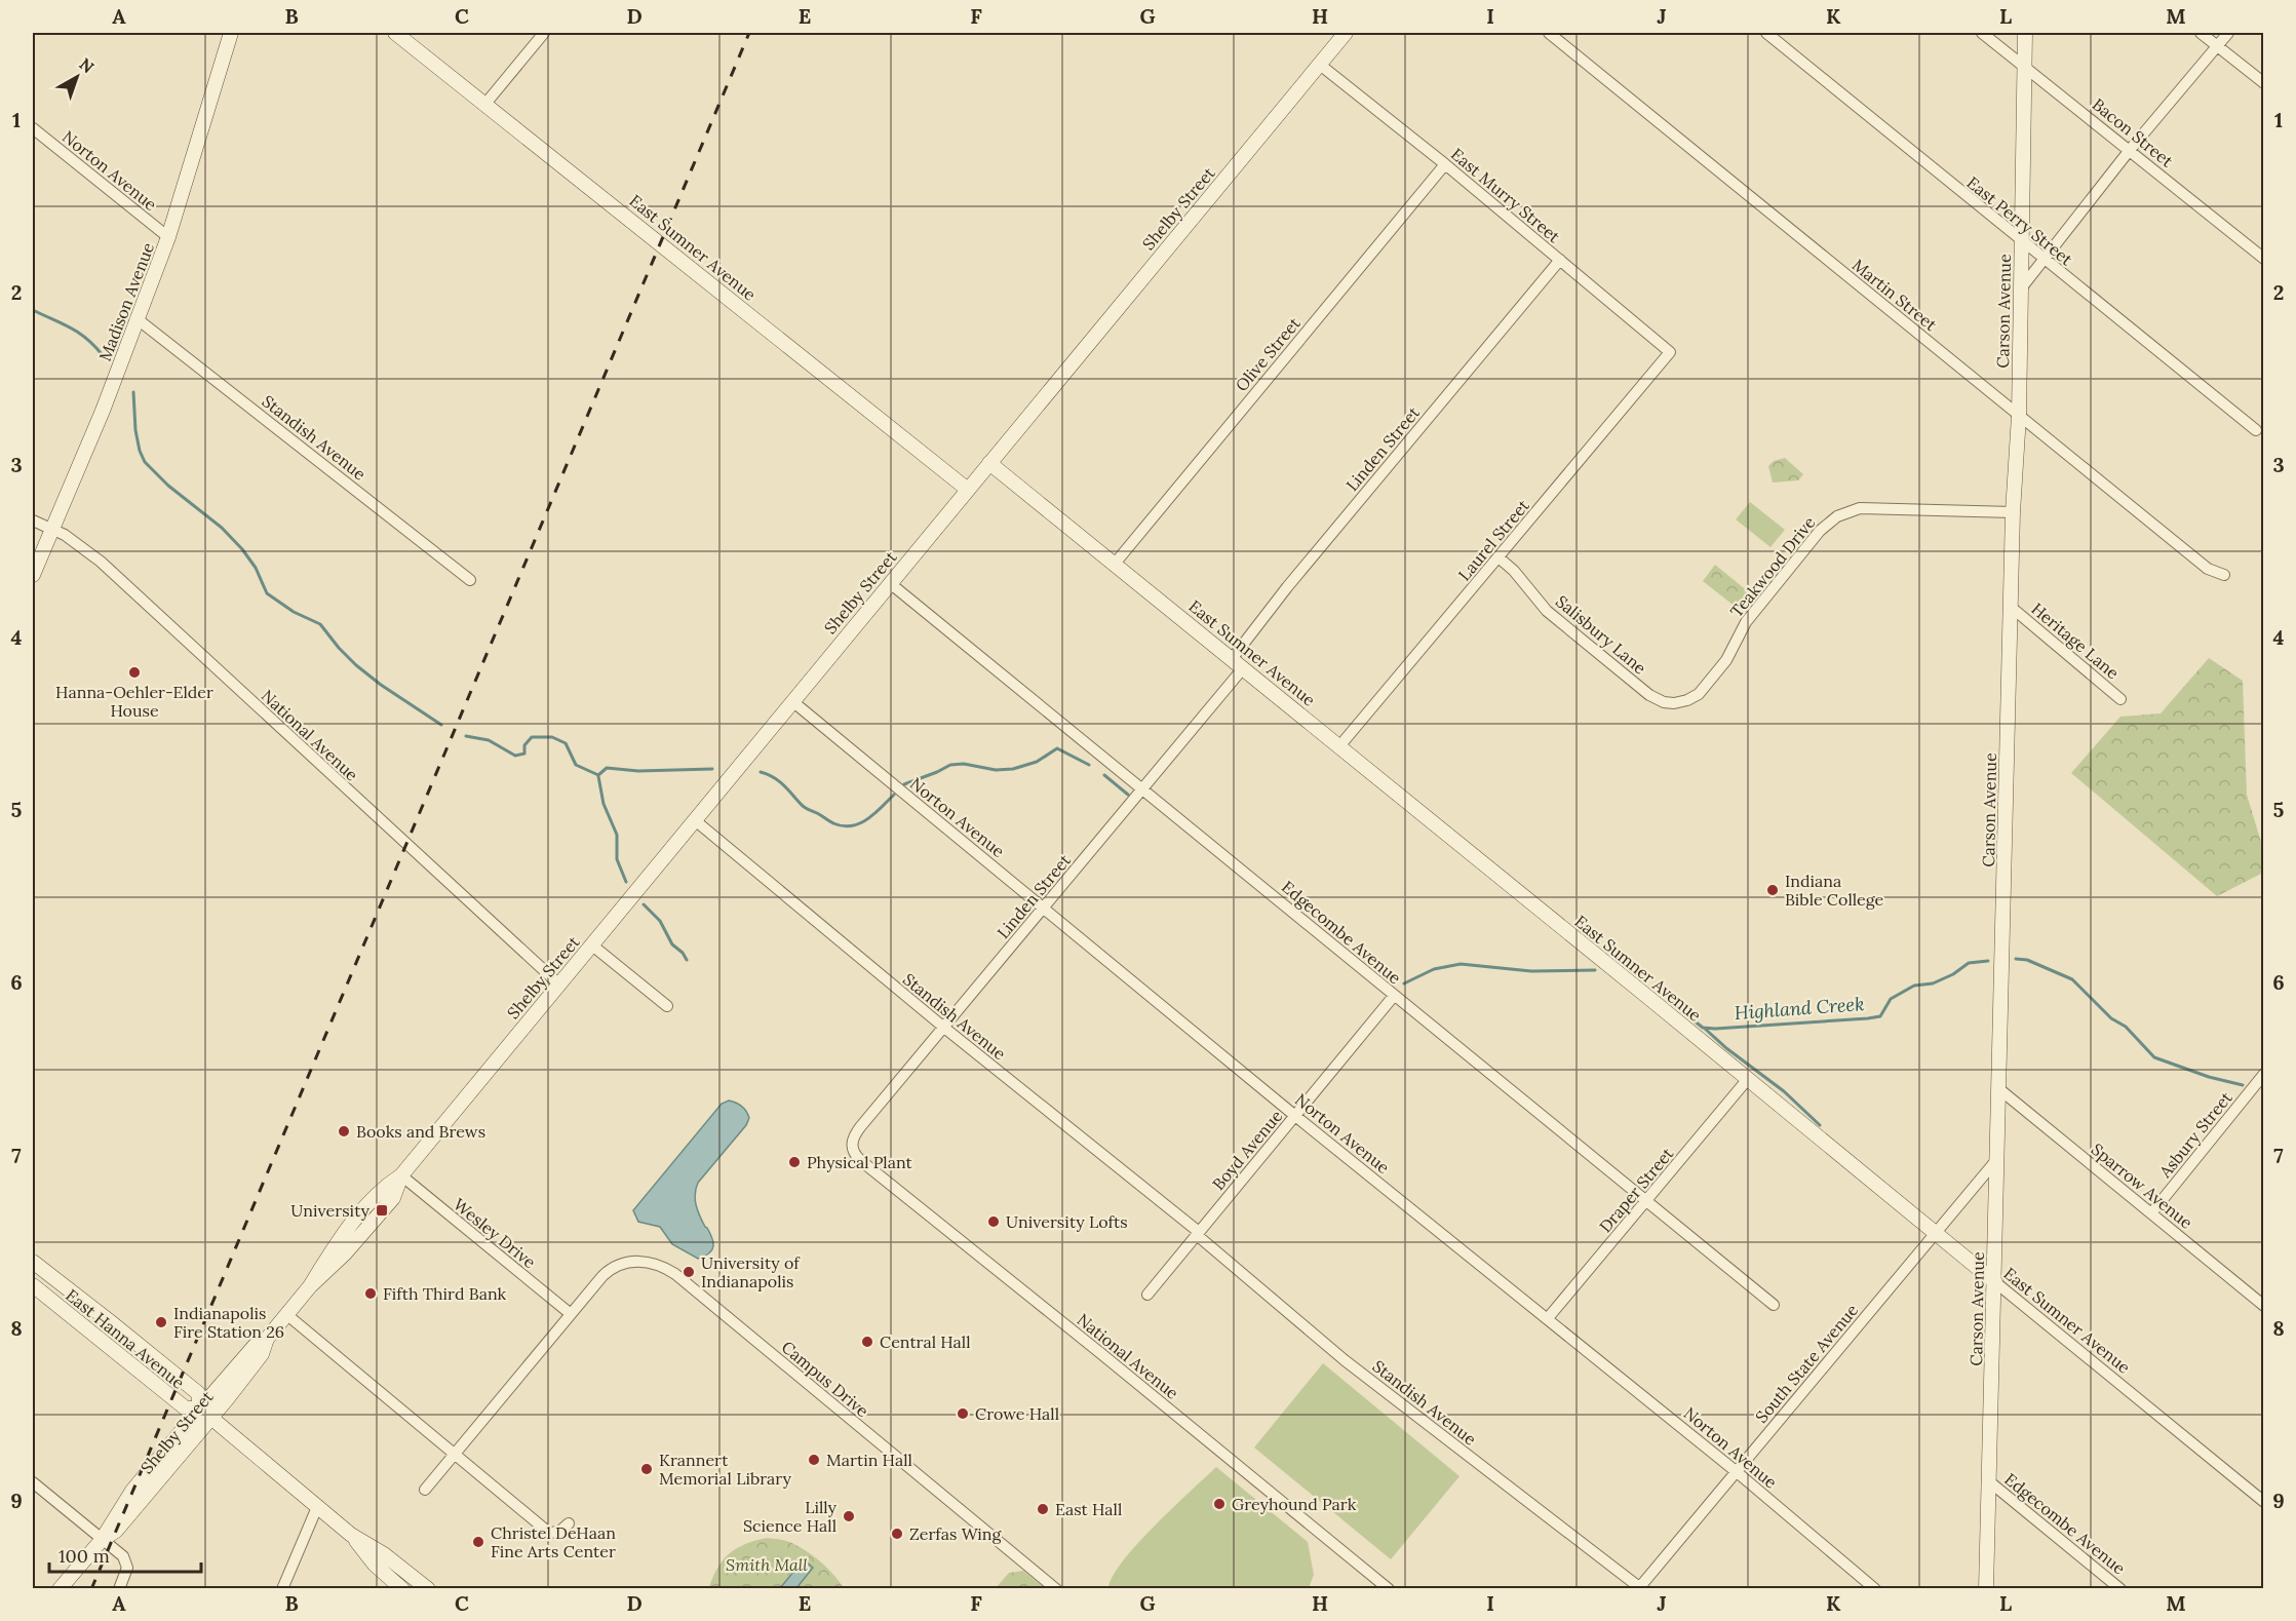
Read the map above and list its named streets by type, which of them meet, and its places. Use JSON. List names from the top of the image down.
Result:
{
  "streets": {
    "main road": [
      "Shelby Street",
      "East Sumner Avenue",
      "Madison Avenue",
      "Carson Avenue",
      "East Hanna Avenue"
    ],
    "street": [
      "Bacon Street",
      "Norton Avenue",
      "East Murry Street",
      "East Perry Street",
      "Martin Street",
      "Olive Street",
      "Standish Avenue",
      "Linden Street",
      "Laurel Street",
      "Teakwood Drive",
      "Salisbury Lane",
      "Heritage Lane",
      "National Avenue",
      "Edgecombe Avenue",
      "Asbury Street",
      "Boyd Avenue",
      "Sparrow Avenue",
      "Draper Street",
      "Wesley Drive",
      "South State Avenue",
      "Campus Drive"
    ]
  },
  "crossings": [
    ["Bacon Street", "Carson Avenue"],
    ["Norton Avenue", "Shelby Street"],
    ["Norton Avenue", "Madison Avenue"],
    ["Norton Avenue", "Linden Street"],
    ["Norton Avenue", "Boyd Avenue"],
    ["Norton Avenue", "Draper Street"],
    ["Norton Avenue", "South State Avenue"],
    ["East Murry Street", "Shelby Street"],
    ["East Murry Street", "Olive Street"],
    ["East Murry Street", "Linden Street"],
    ["East Murry Street", "Laurel Street"],
    ["Shelby Street", "East Sumner Avenue"],
    ["Shelby Street", "Standish Avenue"],
    ["Shelby Street", "National Avenue"],
    ["Shelby Street", "Edgecombe Avenue"],
    ["Shelby Street", "Wesley Drive"],
    ["Shelby Street", "East Hanna Avenue"],
    ["East Perry Street", "Carson Avenue"],
    ["East Sumner Avenue", "Carson Avenue"],
    ["East Sumner Avenue", "Olive Street"],
    ["East Sumner Avenue", "Linden Street"],
    ["East Sumner Avenue", "Laurel Street"],
    ["East Sumner Avenue", "Draper Street"],
    ["East Sumner Avenue", "South State Avenue"],
    ["Martin Street", "Carson Avenue"],
    ["Madison Avenue", "Standish Avenue"],
    ["Madison Avenue", "National Avenue"],
    ["Carson Avenue", "Teakwood Drive"],
    ["Carson Avenue", "Heritage Lane"],
    ["Carson Avenue", "Edgecombe Avenue"],
    ["Carson Avenue", "Sparrow Avenue"],
    ["Carson Avenue", "South State Avenue"],
    ["Standish Avenue", "Linden Street"],
    ["Standish Avenue", "Boyd Avenue"],
    ["Standish Avenue", "South State Avenue"],
    ["Linden Street", "National Avenue"],
    ["Linden Street", "Edgecombe Avenue"],
    ["Laurel Street", "Salisbury Lane"],
    ["Teakwood Drive", "Salisbury Lane"],
    ["Edgecombe Avenue", "Boyd Avenue"],
    ["Edgecombe Avenue", "Draper Street"],
    ["Asbury Street", "Sparrow Avenue"],
    ["Wesley Drive", "Campus Drive"]
  ],
  "water": ["Highland Creek"],
  "parks": ["Smith Mall"],
  "places": {
    "other": [
      "Hanna-Oehler-Elder House",
      "Indiana Bible College",
      "Books and Brews",
      "Physical Plant",
      "University Lofts",
      "University of Indianapolis",
      "Fifth Third Bank",
      "Indianapolis Fire Station 26",
      "Central Hall",
      "Crowe Hall",
      "Martin Hall",
      "Krannert Memorial Library",
      "Greyhound Park",
      "East Hall",
      "Lilly Science Hall",
      "Zerfas Wing",
      "Christel DeHaan Fine Arts Center"
    ],
    "transit": ["University"]
  },
  "scale_bar": "100 m",
  "north": "top right",
  "grid": {
    "columns": [
      "A",
      "B",
      "C",
      "D",
      "E",
      "F",
      "G",
      "H",
      "I",
      "J",
      "K",
      "L",
      "M"
    ],
    "rows": [
      "1",
      "2",
      "3",
      "4",
      "5",
      "6",
      "7",
      "8",
      "9"
    ]
  }
}
